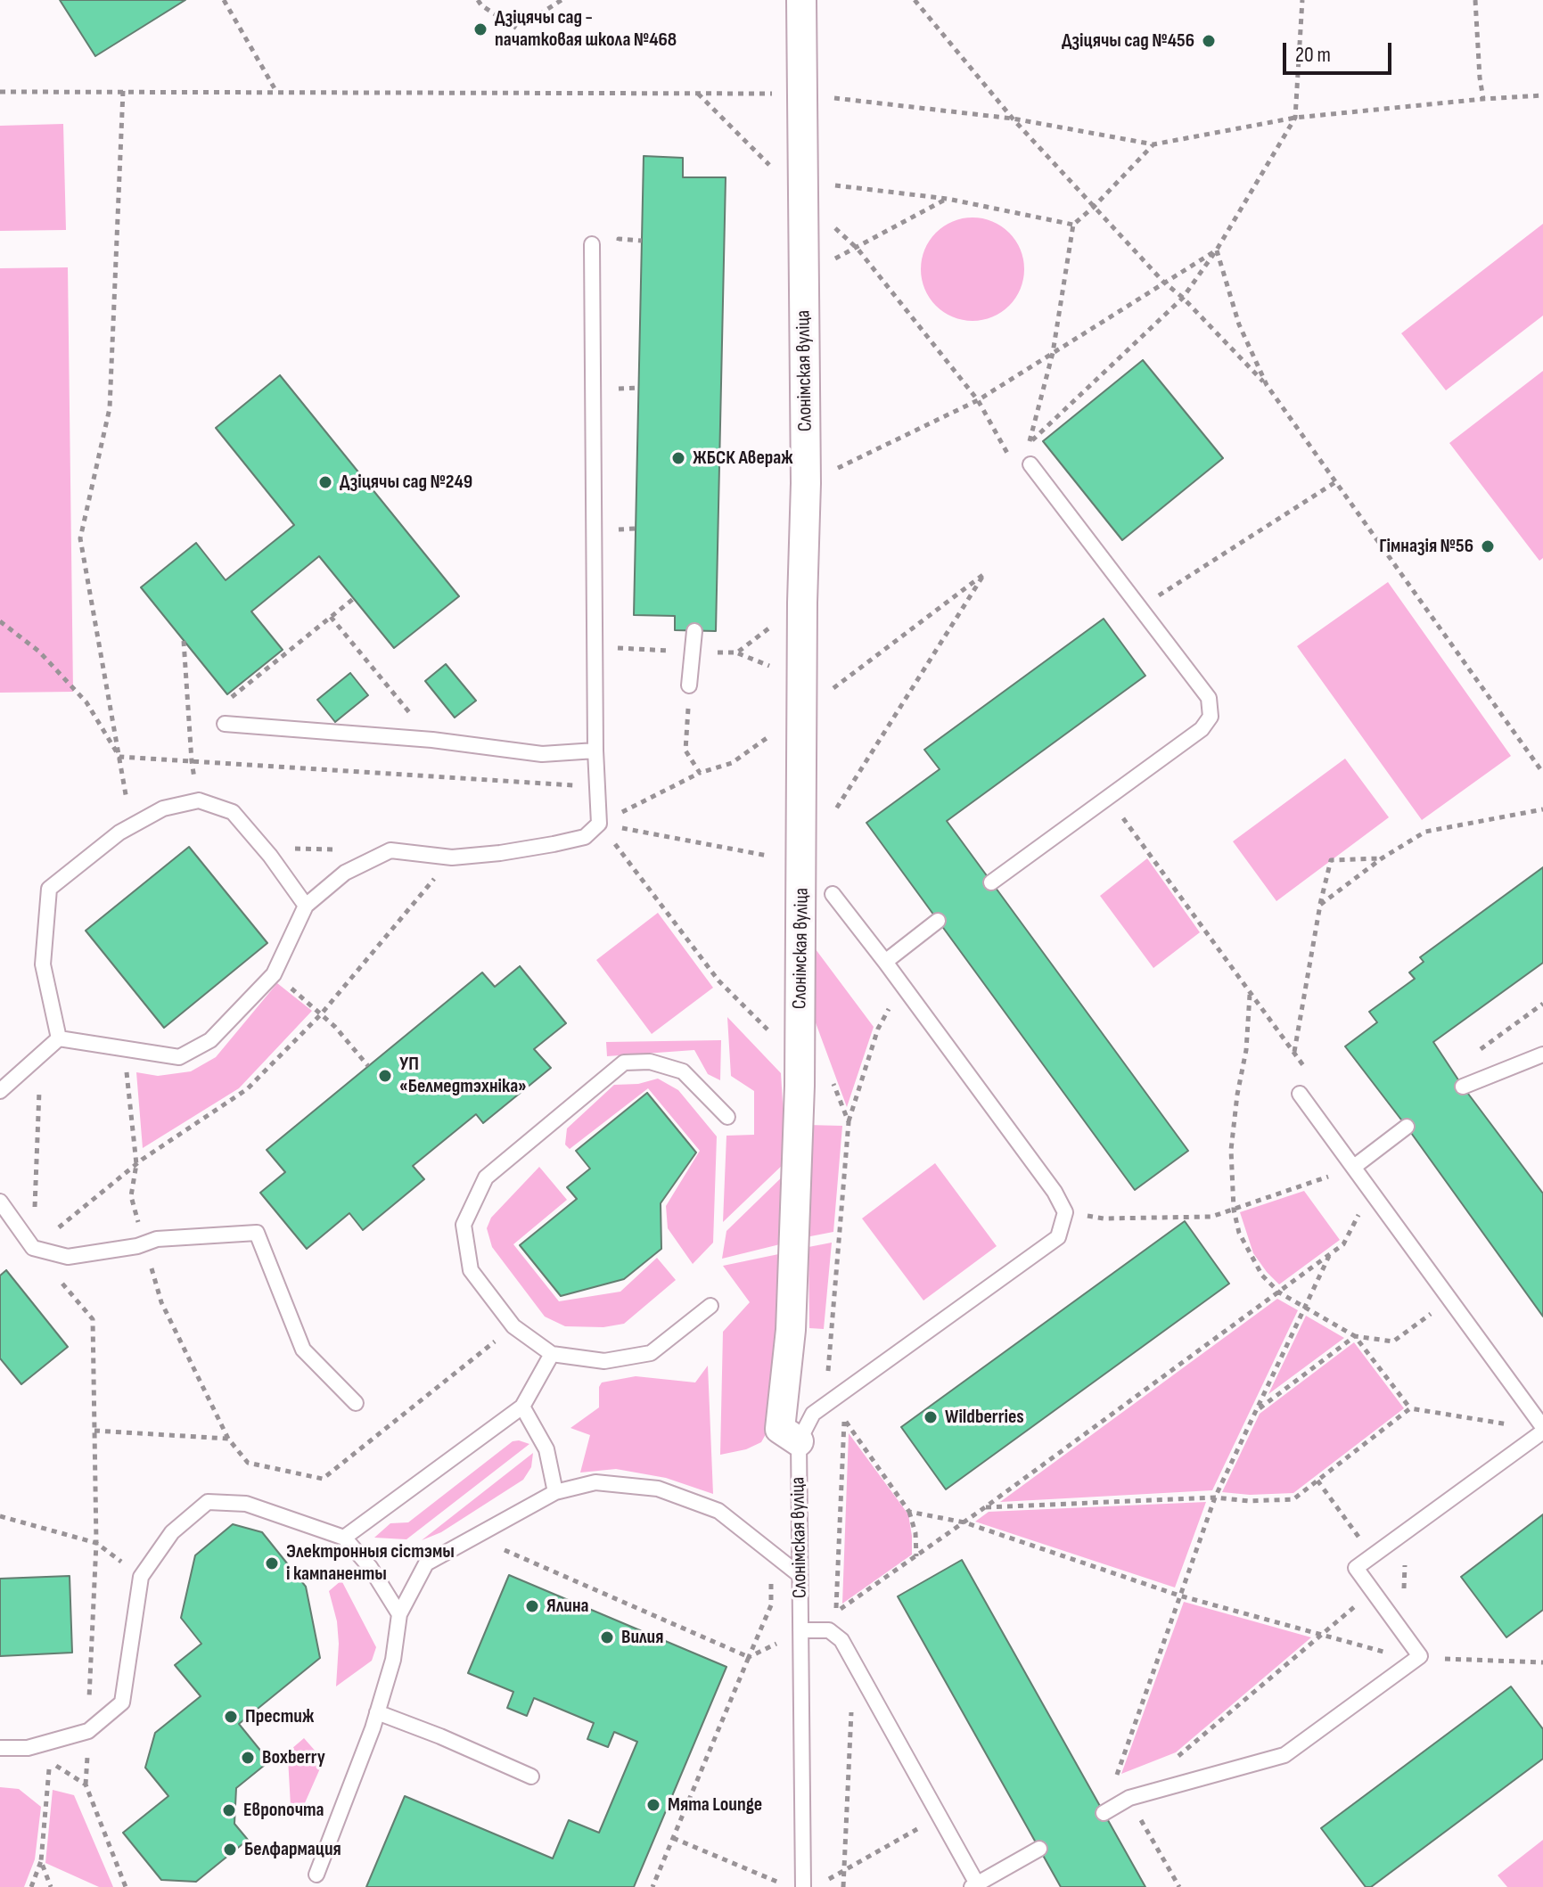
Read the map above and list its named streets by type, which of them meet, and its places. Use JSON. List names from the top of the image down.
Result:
{
  "streets": {
    "street": ["Слонімская вуліца"]
  },
  "places": [
    "Дзіцячы сад - пачатковая школа №468",
    "Дзіцячы сад №456",
    "ЖБСК Авераж",
    "Дзіцячы сад №249",
    "Гімназія №56",
    "УП «Белмедтэхніка»",
    "Wildberries",
    "Электронныя сістэмы і кампаненты",
    "Ялина",
    "Вилия",
    "Престиж",
    "Boxberry",
    "Мята Lounge",
    "Европочта",
    "Белфармация"
  ],
  "scale_bar": "20 m"
}
